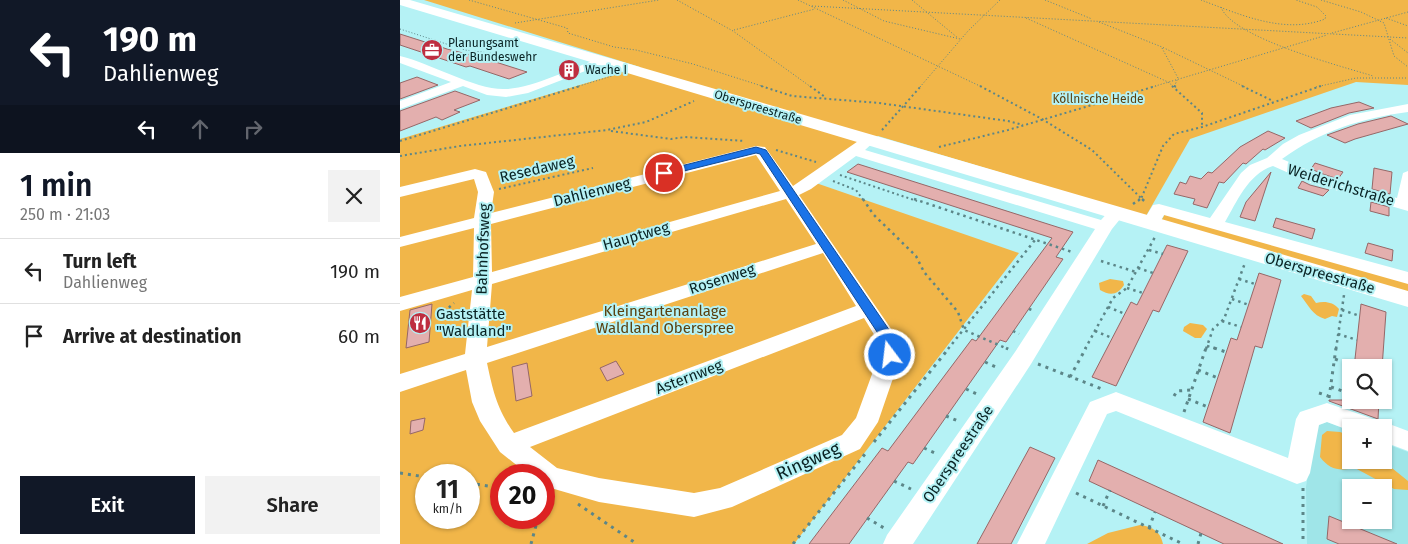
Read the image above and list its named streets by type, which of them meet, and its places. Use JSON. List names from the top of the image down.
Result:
{
  "streets": {
    "main road": ["Oberspreestraße"],
    "street": [
      "Weiderichstraße",
      "Dahlienweg",
      "Hauptweg",
      "Bahnhofsweg",
      "Rosenweg",
      "Asternweg",
      "Ringweg"
    ],
    "path": ["Resedaweg"]
  },
  "crossings": [
    ["Oberspreestraße", "Hauptweg"],
    ["Resedaweg", "Bahnhofsweg"],
    ["Dahlienweg", "Bahnhofsweg"],
    ["Dahlienweg", "Ringweg"],
    ["Hauptweg", "Bahnhofsweg"],
    ["Hauptweg", "Ringweg"],
    ["Bahnhofsweg", "Rosenweg"],
    ["Bahnhofsweg", "Asternweg"],
    ["Rosenweg", "Ringweg"],
    ["Asternweg", "Ringweg"]
  ],
  "parks": ["Köllnische Heide", "Kleingartenanlage Waldland Oberspree"],
  "places": {
    "office": ["Planungsamt der Bundeswehr"],
    "building": ["Wache I"],
    "restaurant": ["Gaststätte \"Waldland\""]
  },
  "page": {
    "turn": ["190 m", "Dahlienweg"],
    "heading": ["1 min", "250 m · 21:03"],
    "list": [
      {
        "name": "Turn left",
        "note": "Dahlienweg",
        "value": "190 m"
      },
      {
        "name": "Arrive at destination",
        "value": "60 m"
      }
    ],
    "map_buttons": ["+", "−"],
    "speed": "11 km/h",
    "limit": "20",
    "buttons": ["Exit", "Share"]
  }
}
